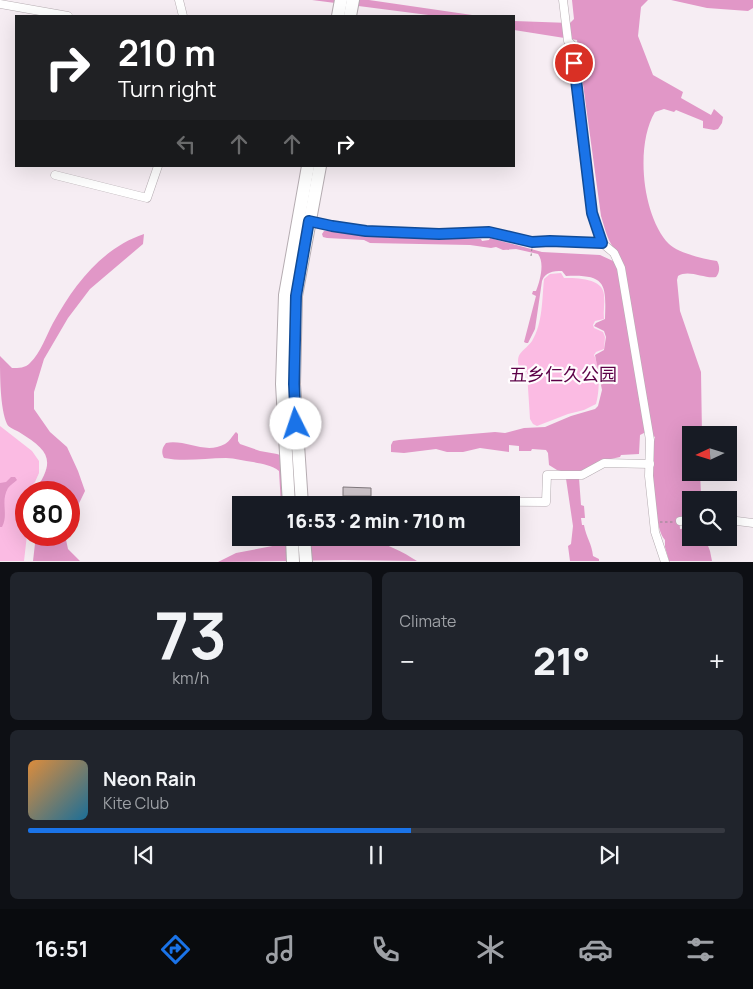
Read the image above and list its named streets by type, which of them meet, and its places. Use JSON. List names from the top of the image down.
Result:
{
  "parks": ["五乡仁久公园"],
  "north": "left",
  "page": {
    "turn": ["210 m", "Turn right"],
    "limit": "80",
    "trip": "16:53 · 2 min · 710 m",
    "tile": [
      ["73", "km/h"],
      "Climate"
    ],
    "heat": ["−", "21°", "+"],
    "song": ["Neon Rain", "Kite Club"],
    "tabs": "16:51"
  }
}
